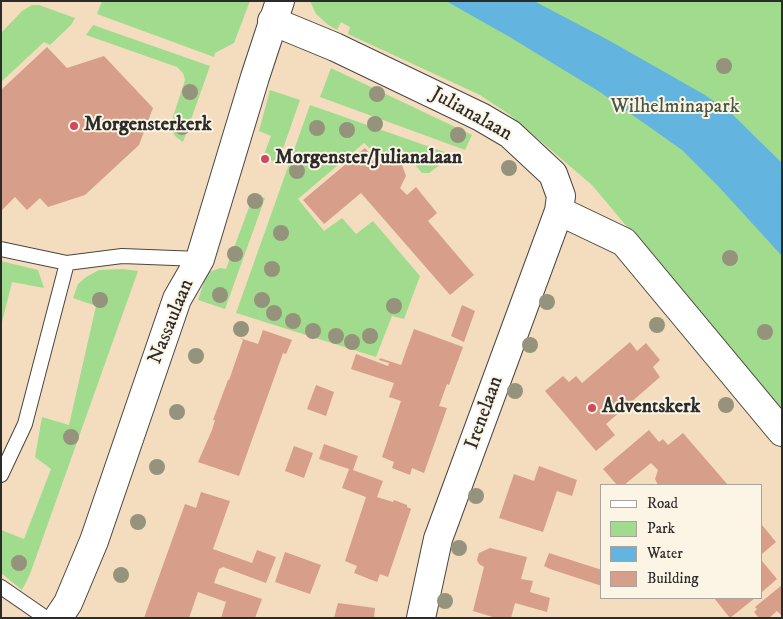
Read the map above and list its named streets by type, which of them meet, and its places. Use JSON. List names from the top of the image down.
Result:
{
  "streets": {
    "street": ["Julianalaan", "Nassaulaan", "Irenelaan"]
  },
  "crossings": [
    ["Julianalaan", "Nassaulaan"],
    ["Julianalaan", "Irenelaan"]
  ],
  "parks": ["Wilhelminapark"],
  "places": ["Morgensterkerk", "Morgenster/Julianalaan", "Adventskerk"],
  "legend": [
    "Road",
    "Park",
    "Water",
    "Building"
  ]
}
